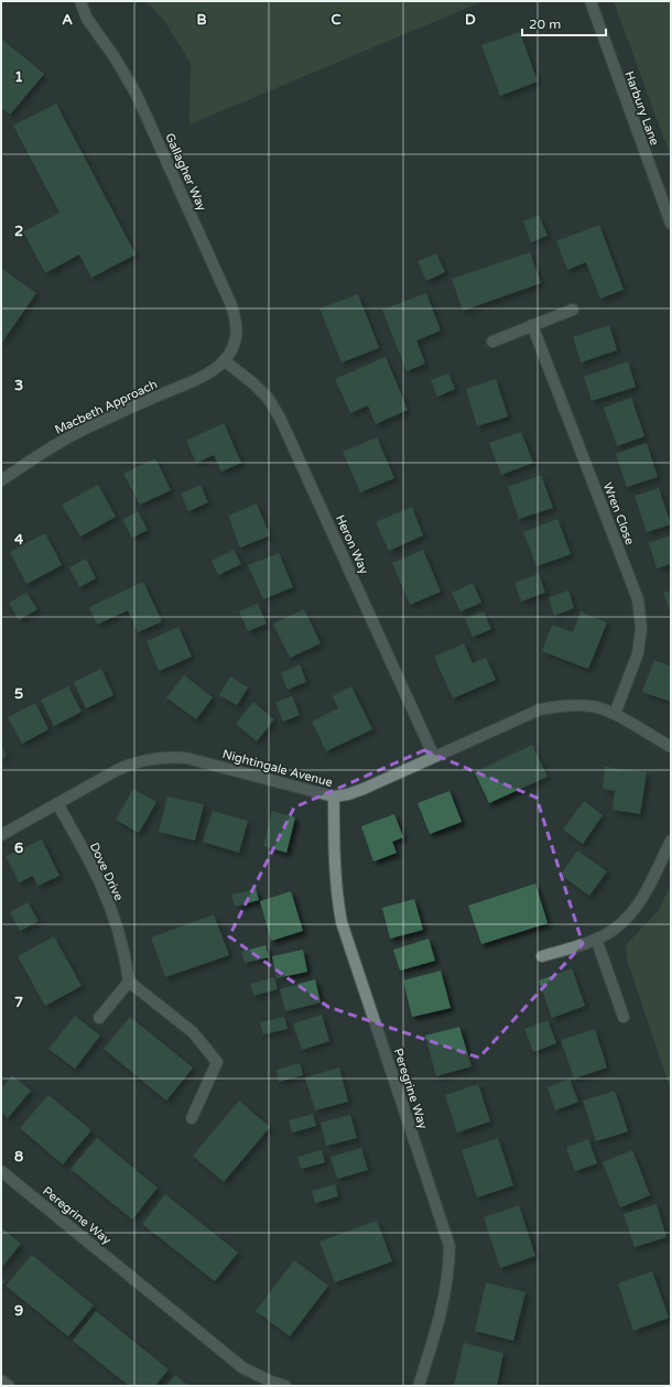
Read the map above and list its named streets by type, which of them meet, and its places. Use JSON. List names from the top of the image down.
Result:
{
  "streets": {
    "street": [
      "Harbury Lane",
      "Gallagher Way",
      "Macbeth Approach",
      "Wren Close",
      "Heron Way",
      "Nightingale Avenue",
      "Dove Drive",
      "Peregrine Way"
    ]
  },
  "crossings": [
    ["Gallagher Way", "Macbeth Approach"],
    ["Gallagher Way", "Heron Way"],
    ["Macbeth Approach", "Heron Way"],
    ["Wren Close", "Nightingale Avenue"],
    ["Heron Way", "Nightingale Avenue"],
    ["Nightingale Avenue", "Dove Drive"],
    ["Nightingale Avenue", "Peregrine Way"]
  ],
  "scale_bar": "20 m",
  "grid": {
    "columns": [
      "A",
      "B",
      "C",
      "D"
    ],
    "rows": [
      "1",
      "2",
      "3",
      "4",
      "5",
      "6",
      "7",
      "8",
      "9"
    ]
  }
}
